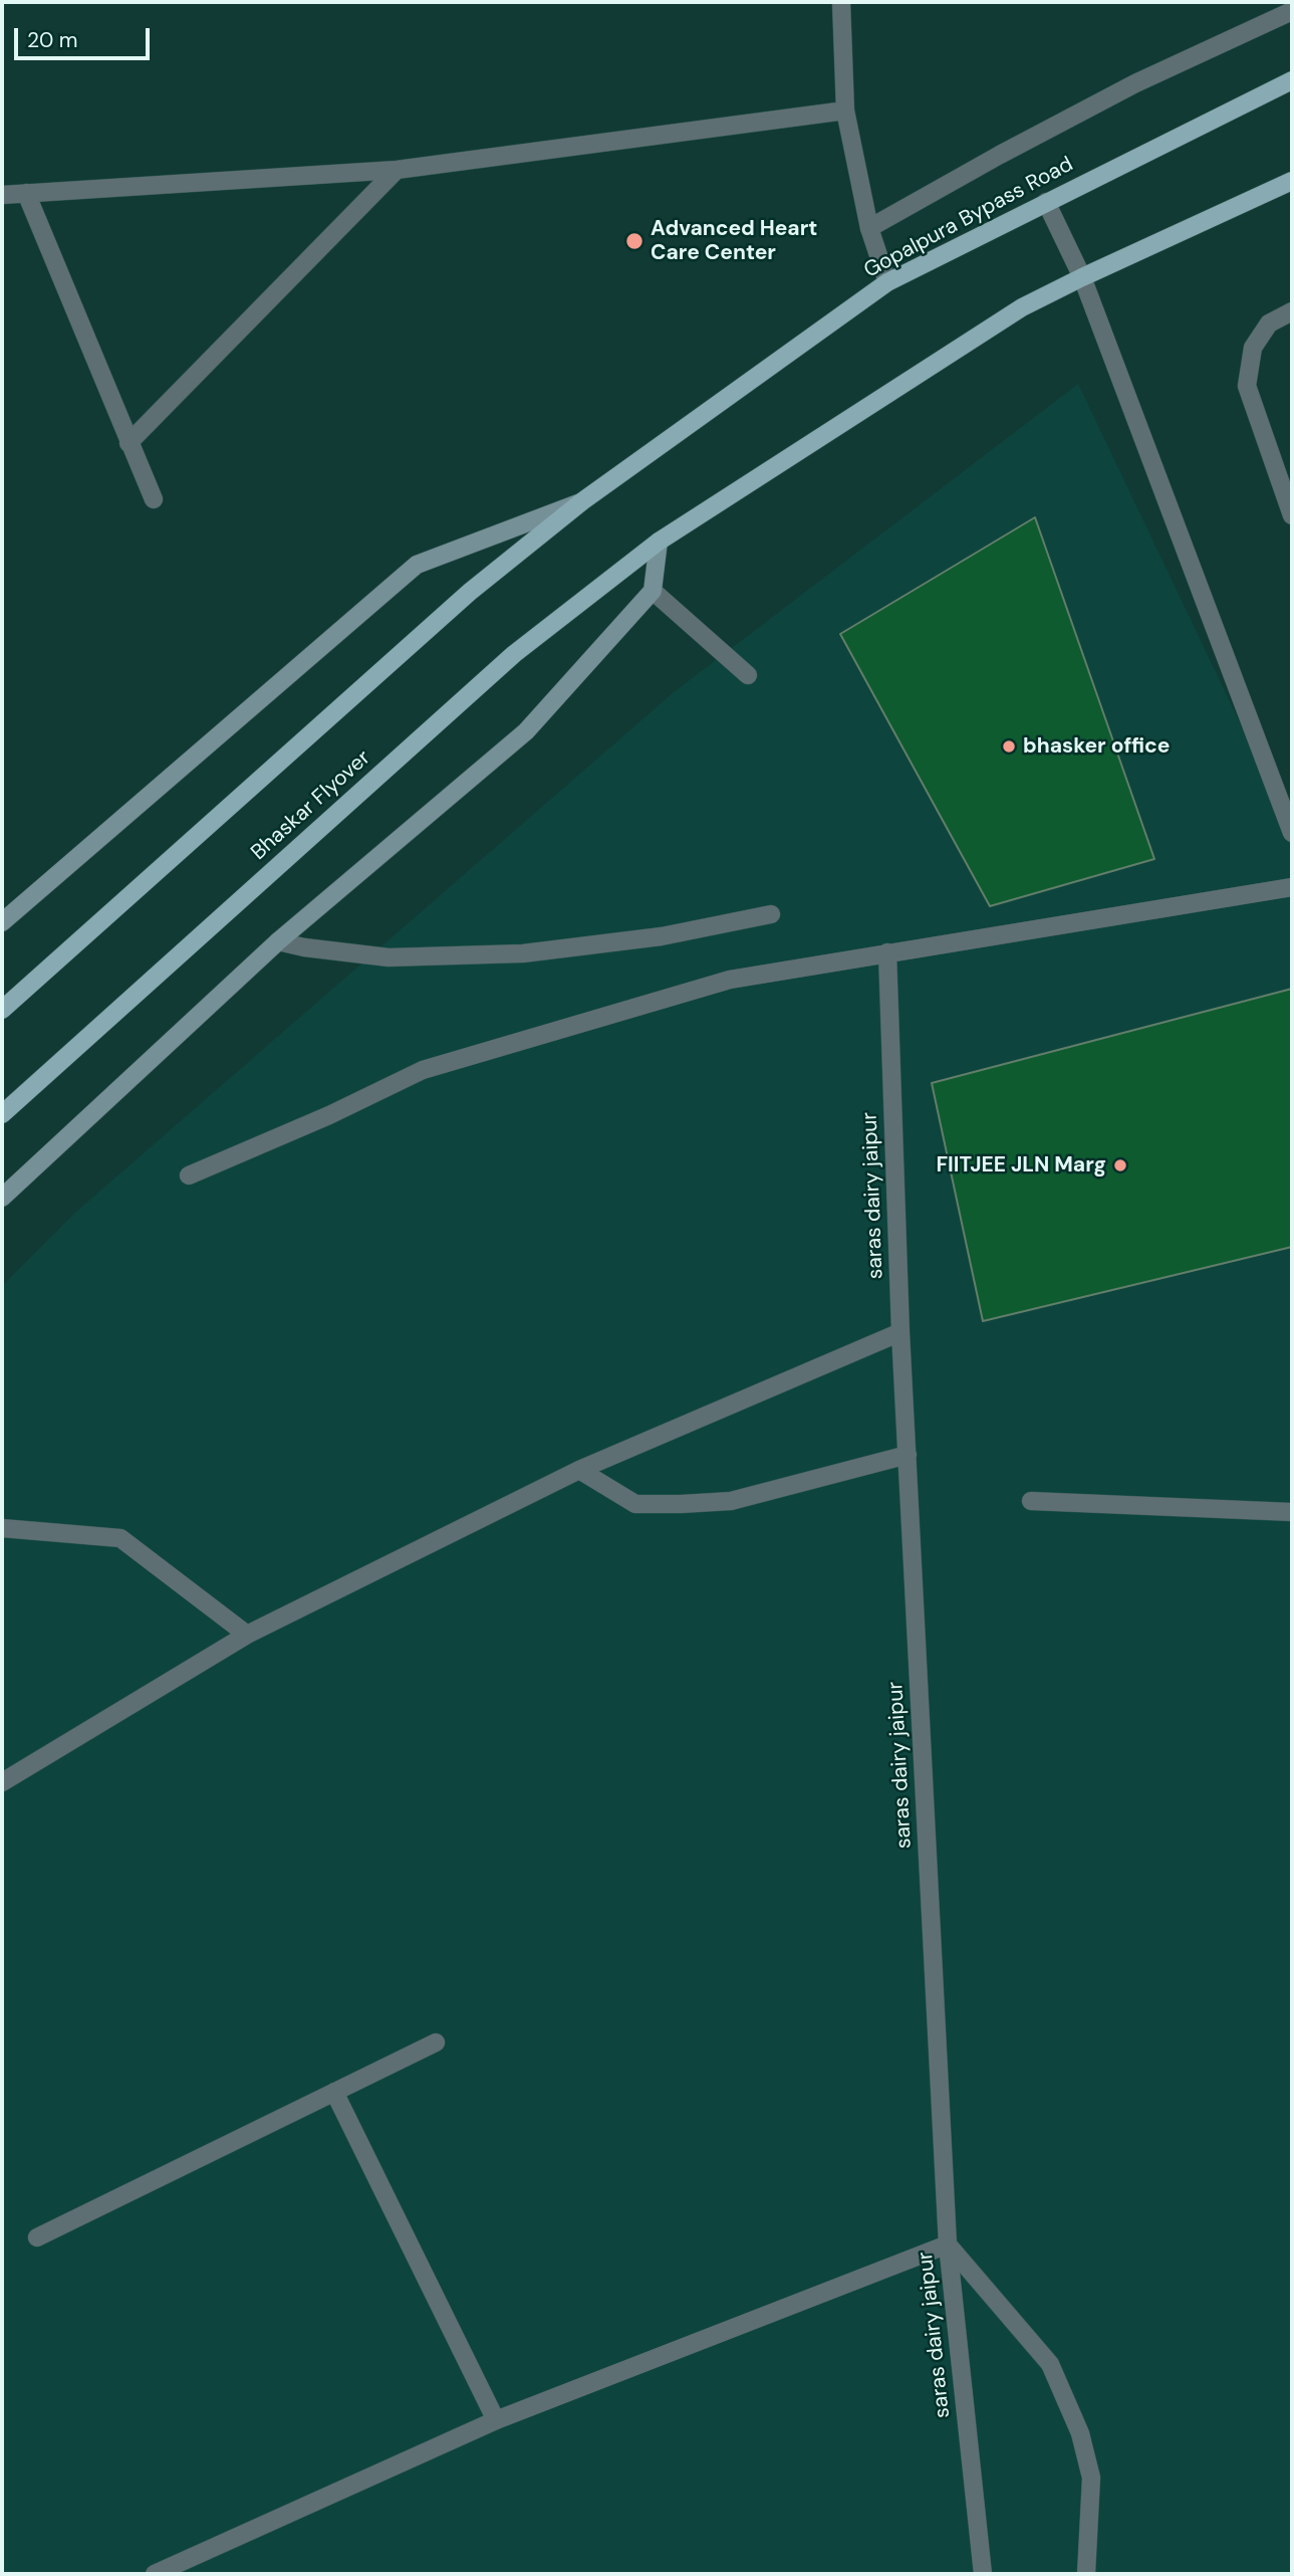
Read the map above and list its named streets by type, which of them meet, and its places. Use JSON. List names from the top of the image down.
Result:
{
  "streets": {
    "main road": ["Gopalpura Bypass Road", "Bhaskar Flyover"],
    "street": ["saras dairy jaipur"]
  },
  "places": ["Advanced Heart Care Center", "bhasker office", "FIITJEE JLN Marg"],
  "scale_bar": "20 m"
}
